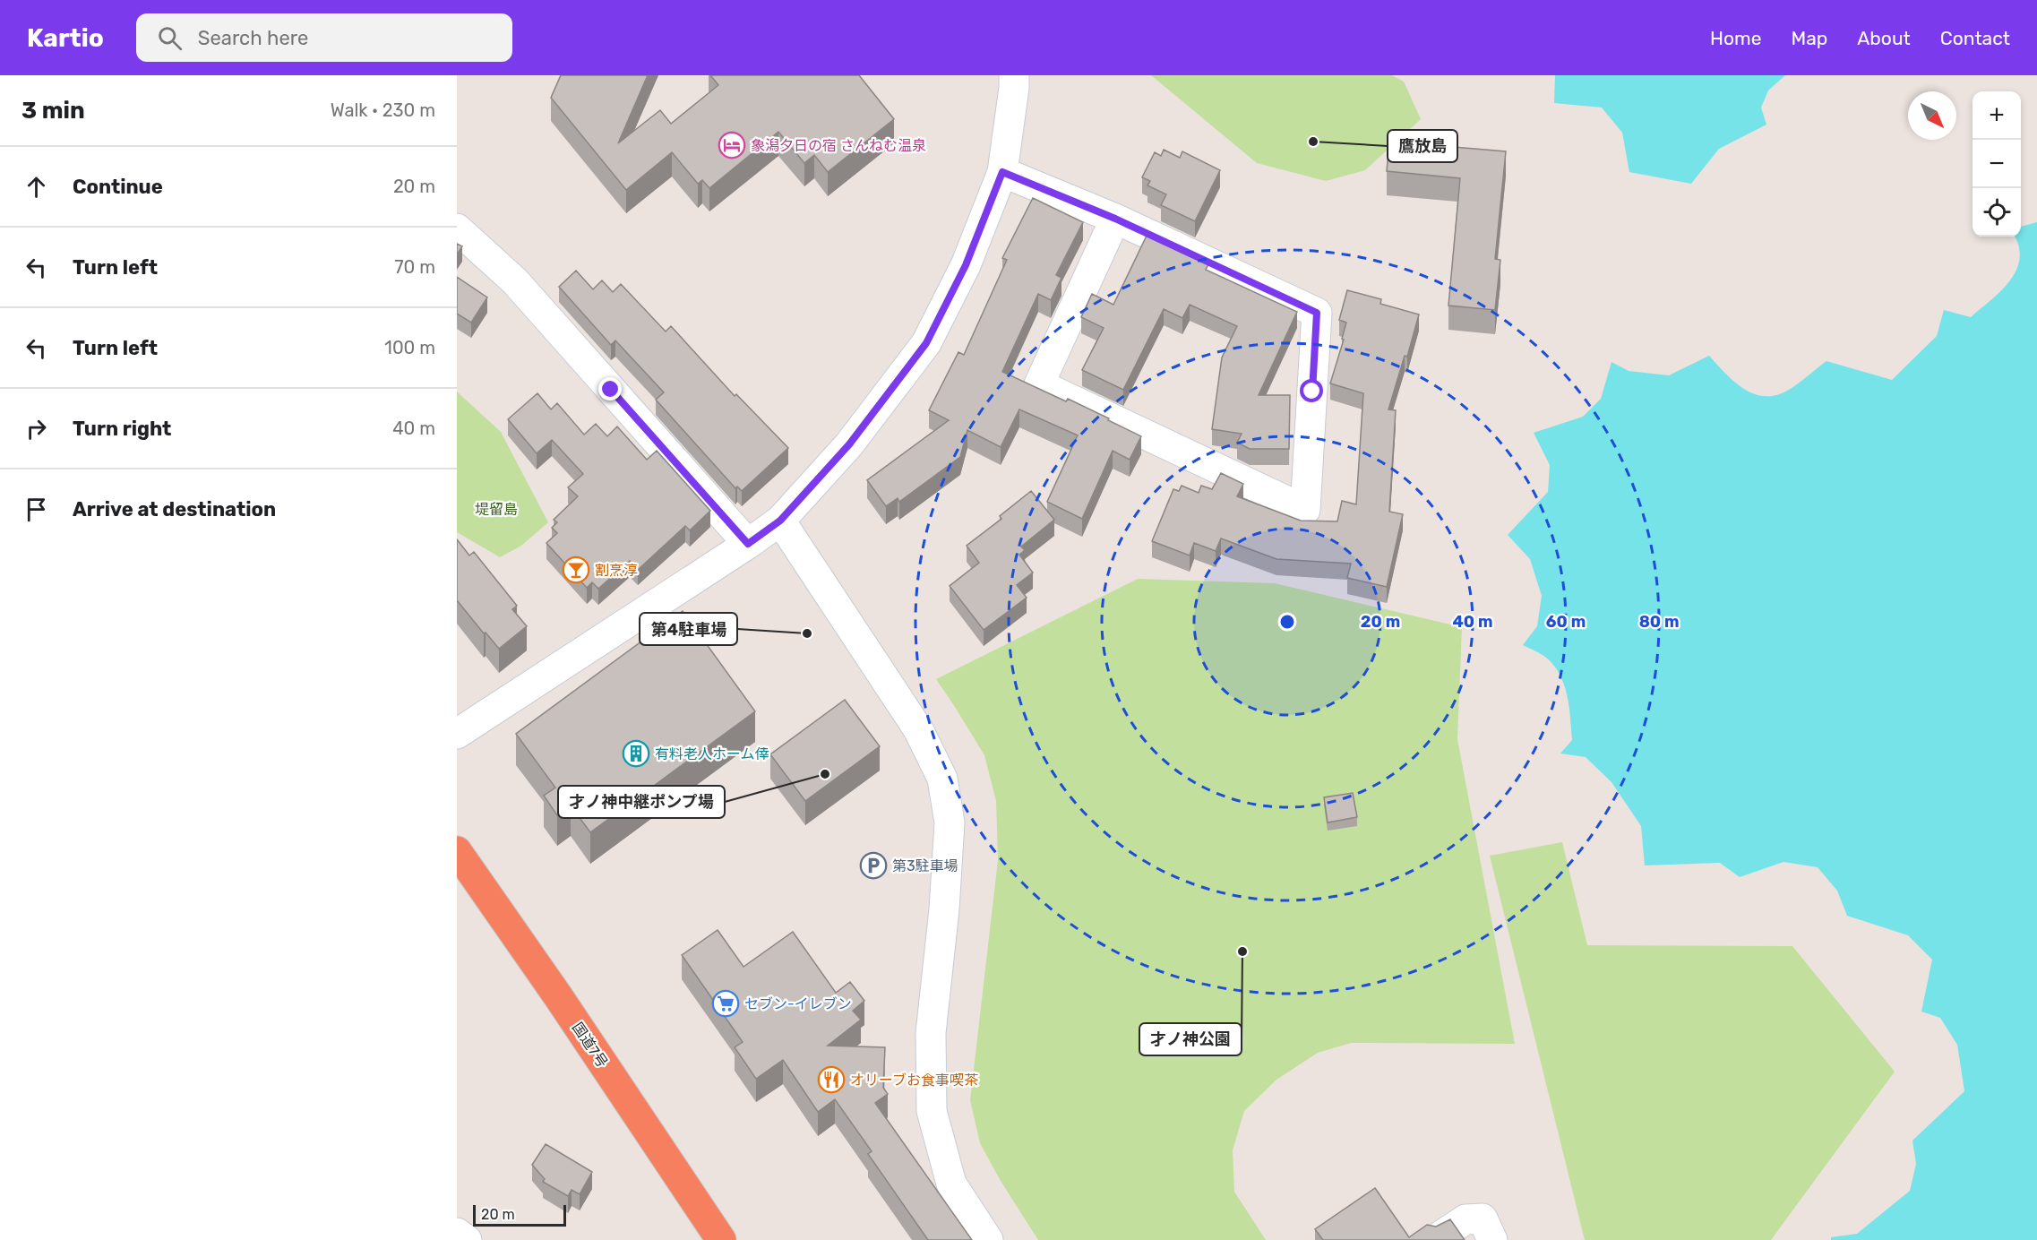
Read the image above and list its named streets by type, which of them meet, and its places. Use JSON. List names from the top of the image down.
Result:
{
  "streets": {
    "highway": ["国道7号"]
  },
  "parks": ["堤留島"],
  "places": {
    "other": [
      "鷹放島",
      "第4駐車場",
      "才ノ神中継ポンプ場",
      "才ノ神公園"
    ],
    "hotel": ["象潟夕日の宿 さんねむ温泉"],
    "bar": ["割烹淳"],
    "building": ["有料老人ホーム倖"],
    "parking": ["第3駐車場"],
    "supermarket": ["セブン-イレブン"],
    "restaurant": ["オリーブお食事喫茶"]
  },
  "scale_bar": "20 m",
  "north": "bottom right",
  "page": {
    "header": "Kartio",
    "search": "Search here",
    "nav": [
      "Home",
      "Map",
      "About",
      "Contact"
    ],
    "heading": ["3 min", "Walk · 230 m"],
    "map_buttons": ["+", "−"],
    "list": [
      ["Continue", "20 m"],
      ["Turn left", "70 m"],
      ["Turn left", "100 m"],
      ["Turn right", "40 m"],
      "Arrive at destination"
    ],
    "scale": "20 m"
  },
  "rings": [
    "20 m",
    "40 m",
    "60 m",
    "80 m"
  ]
}
